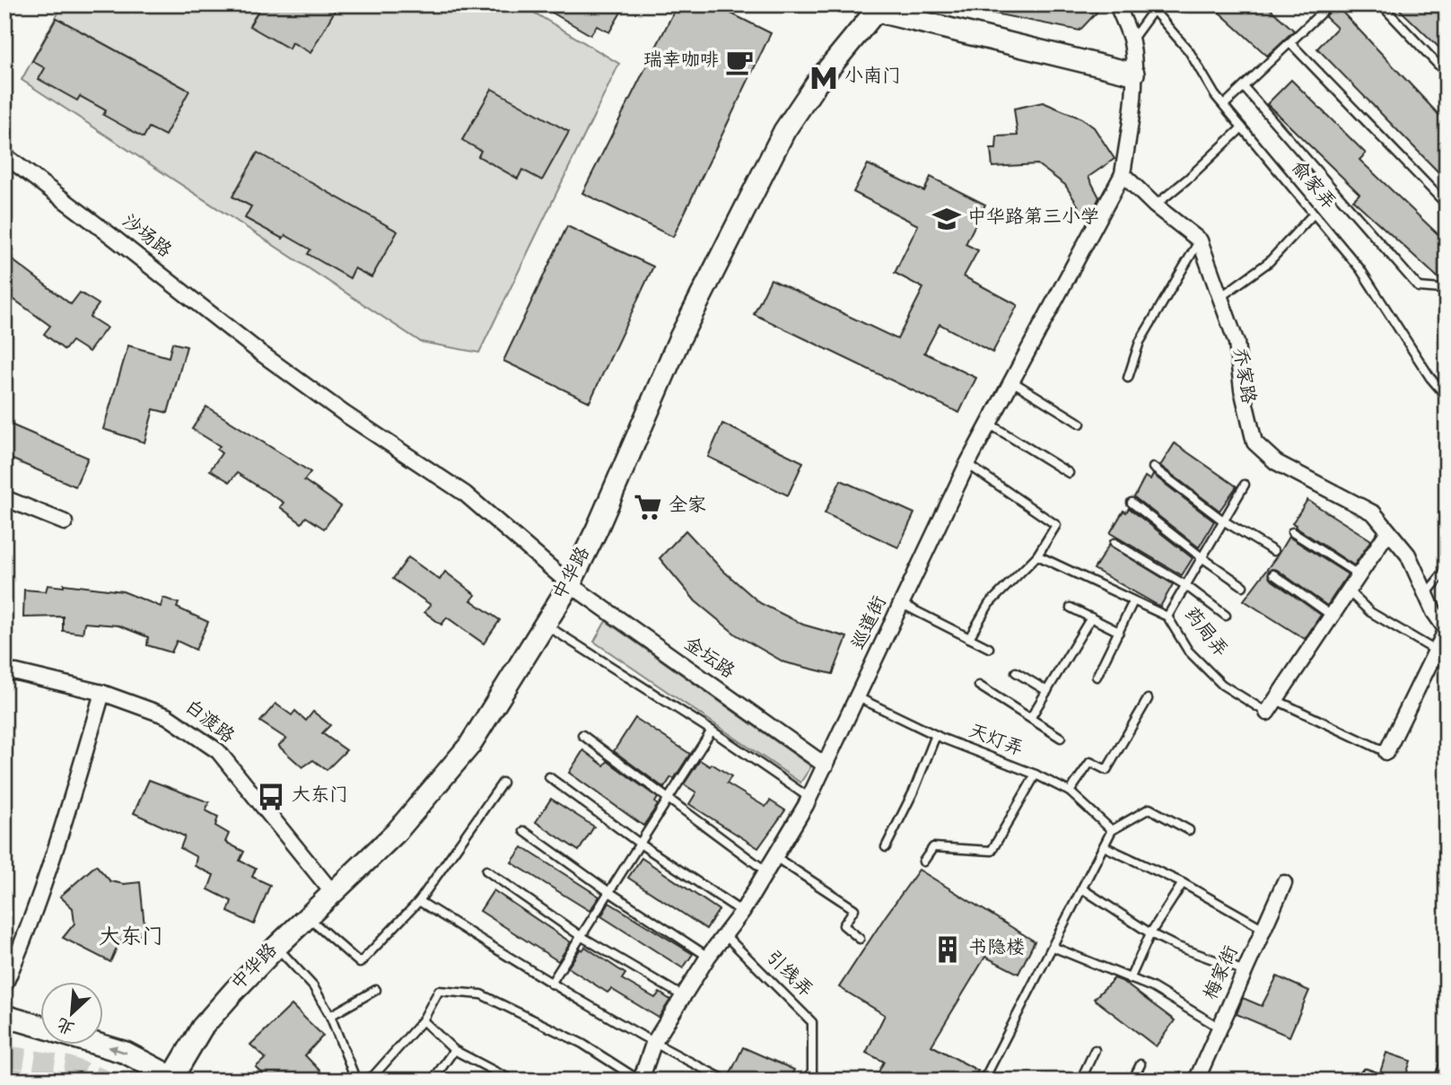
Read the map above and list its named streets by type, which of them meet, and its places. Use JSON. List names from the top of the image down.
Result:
{
  "streets": {
    "street": [
      "沙场路",
      "乔家路",
      "中华路",
      "巡道街",
      "金坛路",
      "白渡路",
      "梅家街"
    ],
    "lane": [
      "俞家弄",
      "药局弄",
      "天灯弄",
      "引线弄"
    ]
  },
  "crossings": [
    ["沙场路", "中华路"],
    ["沙场路", "金坛路"],
    ["中华路", "金坛路"],
    ["中华路", "白渡路"],
    ["巡道街", "金坛路"],
    ["巡道街", "天灯弄"],
    ["巡道街", "引线弄"]
  ],
  "districts": ["大东门"],
  "places": {
    "cafe": ["瑞幸咖啡"],
    "metro station": ["小南门"],
    "school or university": ["中华路第三小学"],
    "supermarket": ["全家"],
    "bus stop": ["大东门"],
    "building": ["书隐楼"]
  },
  "north": "bottom left"
}
